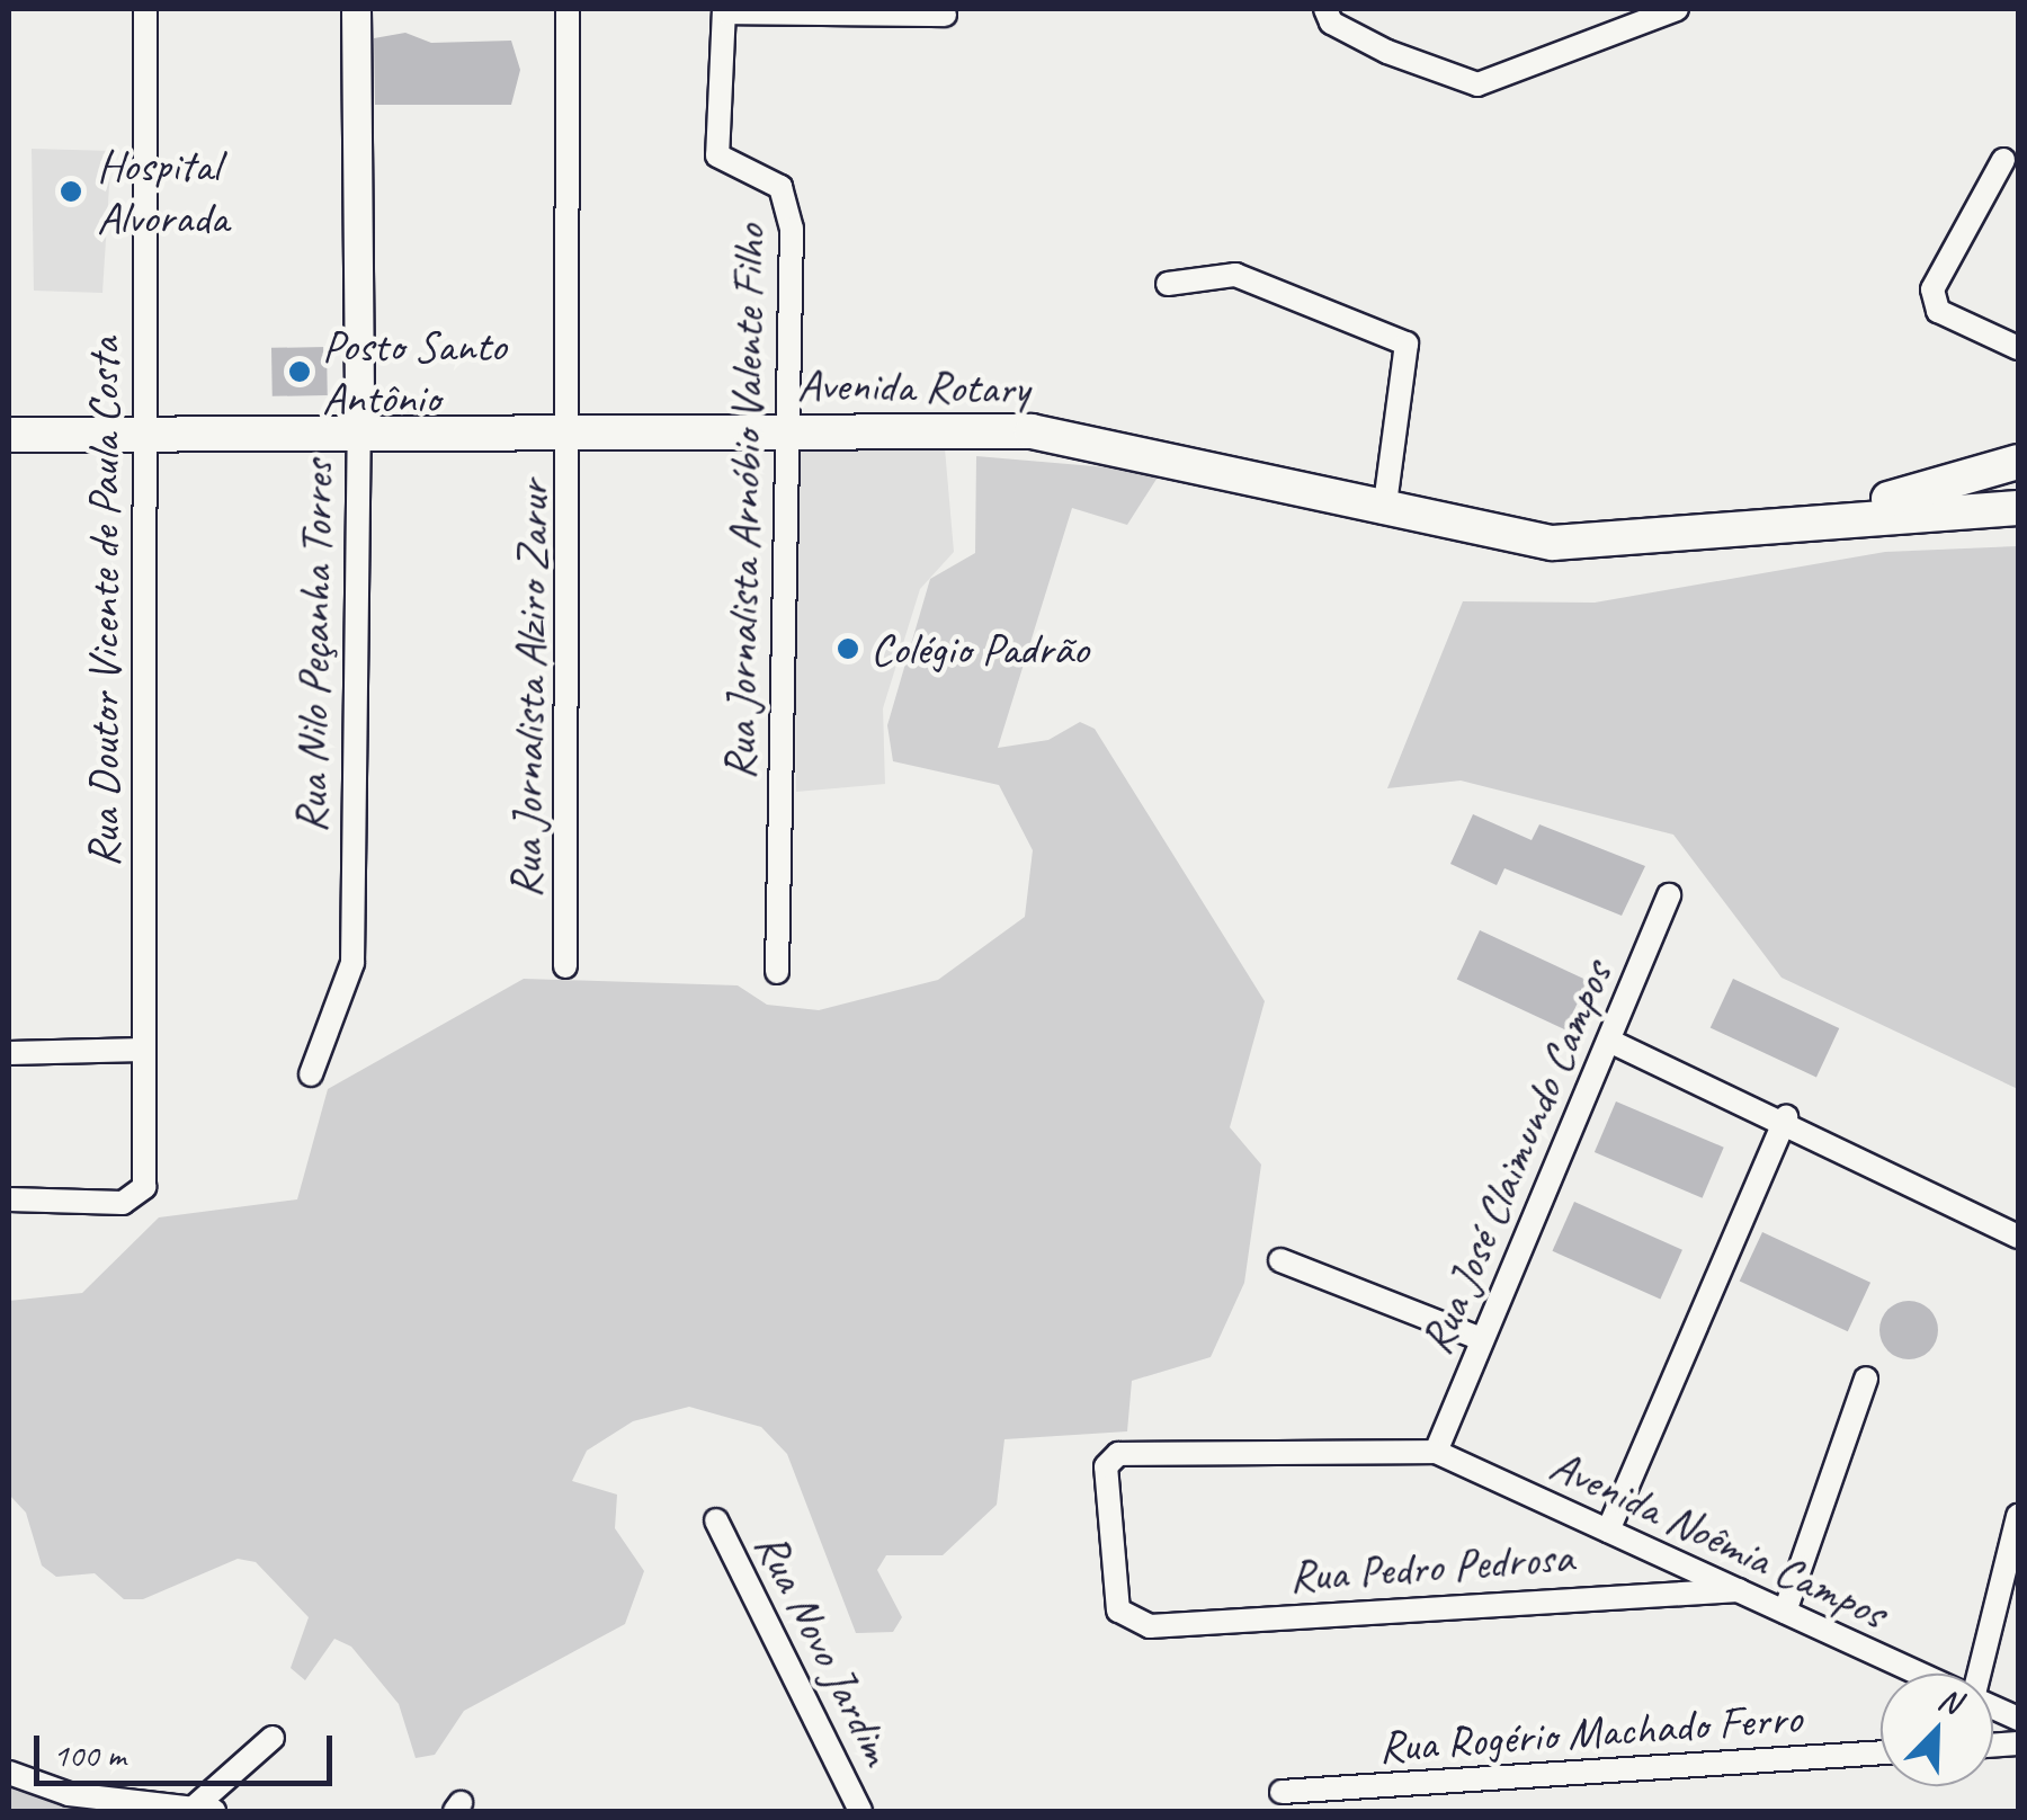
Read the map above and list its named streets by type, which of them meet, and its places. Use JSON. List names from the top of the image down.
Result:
{
  "streets": {
    "main road": ["Avenida Rotary"],
    "street": [
      "Rua Jornalista Arnóbio Valente Filho",
      "Rua Doutor Vicente de Paula Costa",
      "Rua Nilo Peçanha Torres",
      "Rua Jornalista Alziro Zarur",
      "Rua José Claimundo Campos",
      "Avenida Noêmia Campos",
      "Rua Pedro Pedrosa",
      "Rua Novo Jardim",
      "Rua Rogério Machado Ferro"
    ]
  },
  "crossings": [
    ["Avenida Rotary", "Rua Jornalista Arnóbio Valente Filho"],
    ["Avenida Rotary", "Rua Doutor Vicente de Paula Costa"],
    ["Avenida Rotary", "Rua Nilo Peçanha Torres"],
    ["Avenida Rotary", "Rua Jornalista Alziro Zarur"],
    ["Rua José Claimundo Campos", "Avenida Noêmia Campos"],
    ["Rua José Claimundo Campos", "Rua Pedro Pedrosa"],
    ["Avenida Noêmia Campos", "Rua Pedro Pedrosa"]
  ],
  "places": ["Hospital Alvorada", "Posto Santo Antônio", "Colégio Padrão"],
  "scale_bar": "100 m",
  "north": "top right"
}
